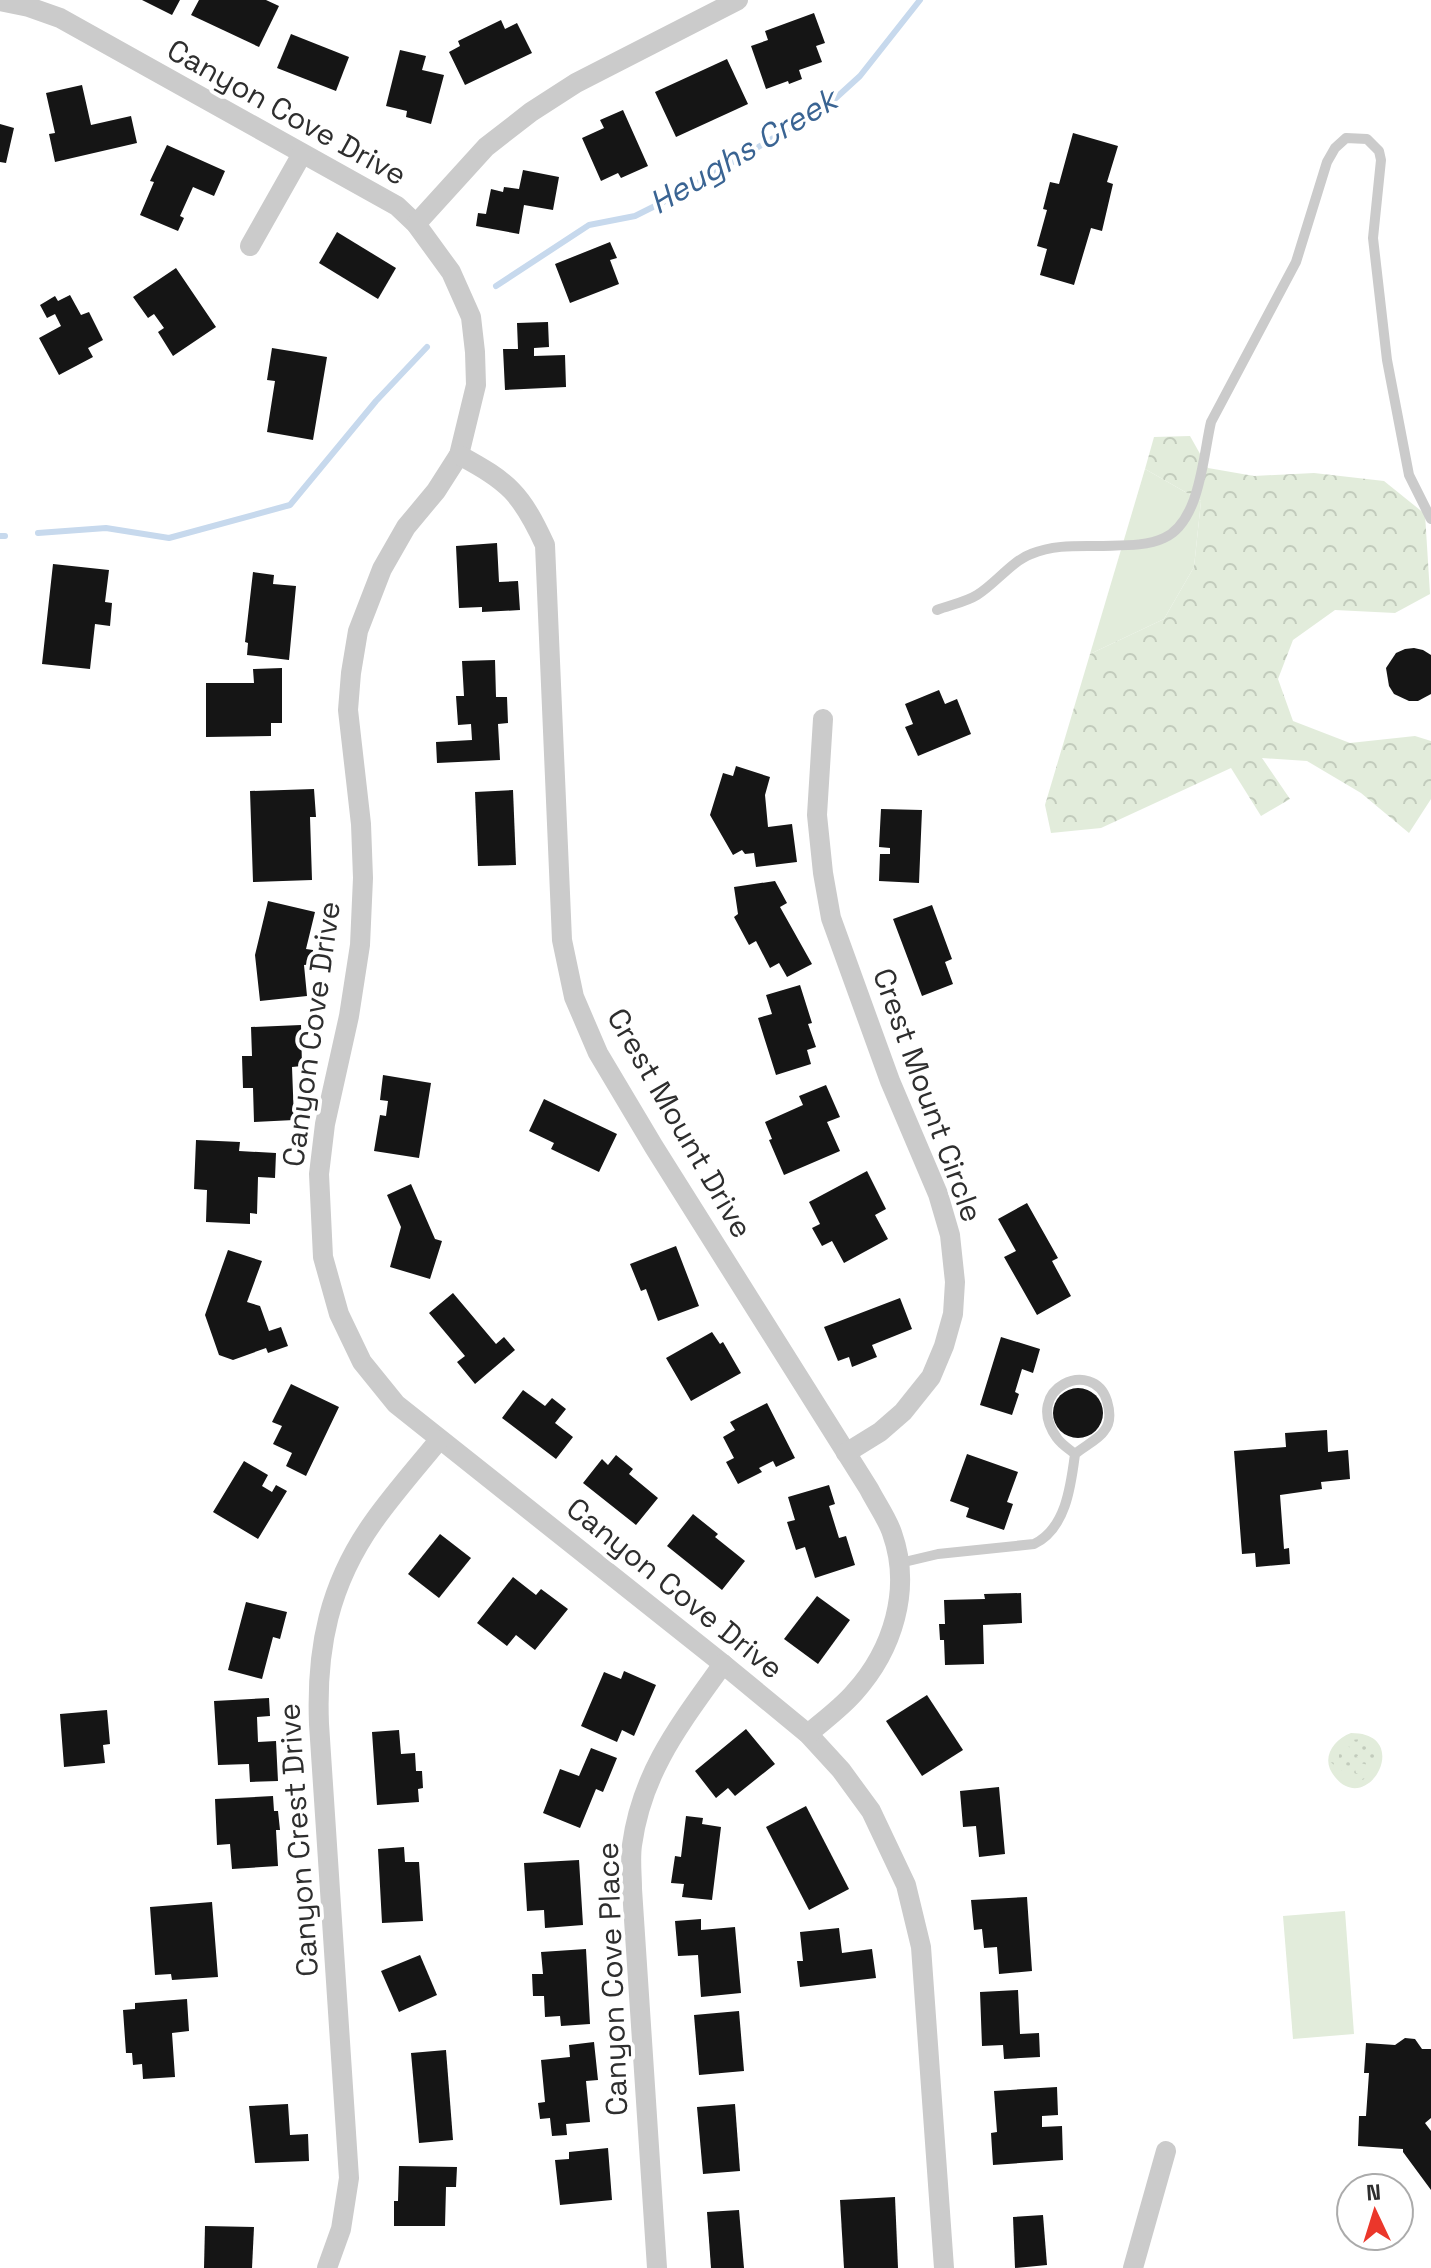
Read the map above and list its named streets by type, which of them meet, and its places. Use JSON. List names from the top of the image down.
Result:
{
  "streets": {
    "street": [
      "Canyon Cove Drive",
      "Crest Mount Circle",
      "Crest Mount Drive",
      "Canyon Crest Drive",
      "Canyon Cove Place"
    ]
  },
  "crossings": [
    ["Canyon Cove Drive", "Crest Mount Drive"],
    ["Canyon Cove Drive", "Canyon Crest Drive"],
    ["Canyon Cove Drive", "Canyon Cove Place"],
    ["Crest Mount Circle", "Crest Mount Drive"]
  ],
  "water": ["Heughs Creek"],
  "north": "top"
}
